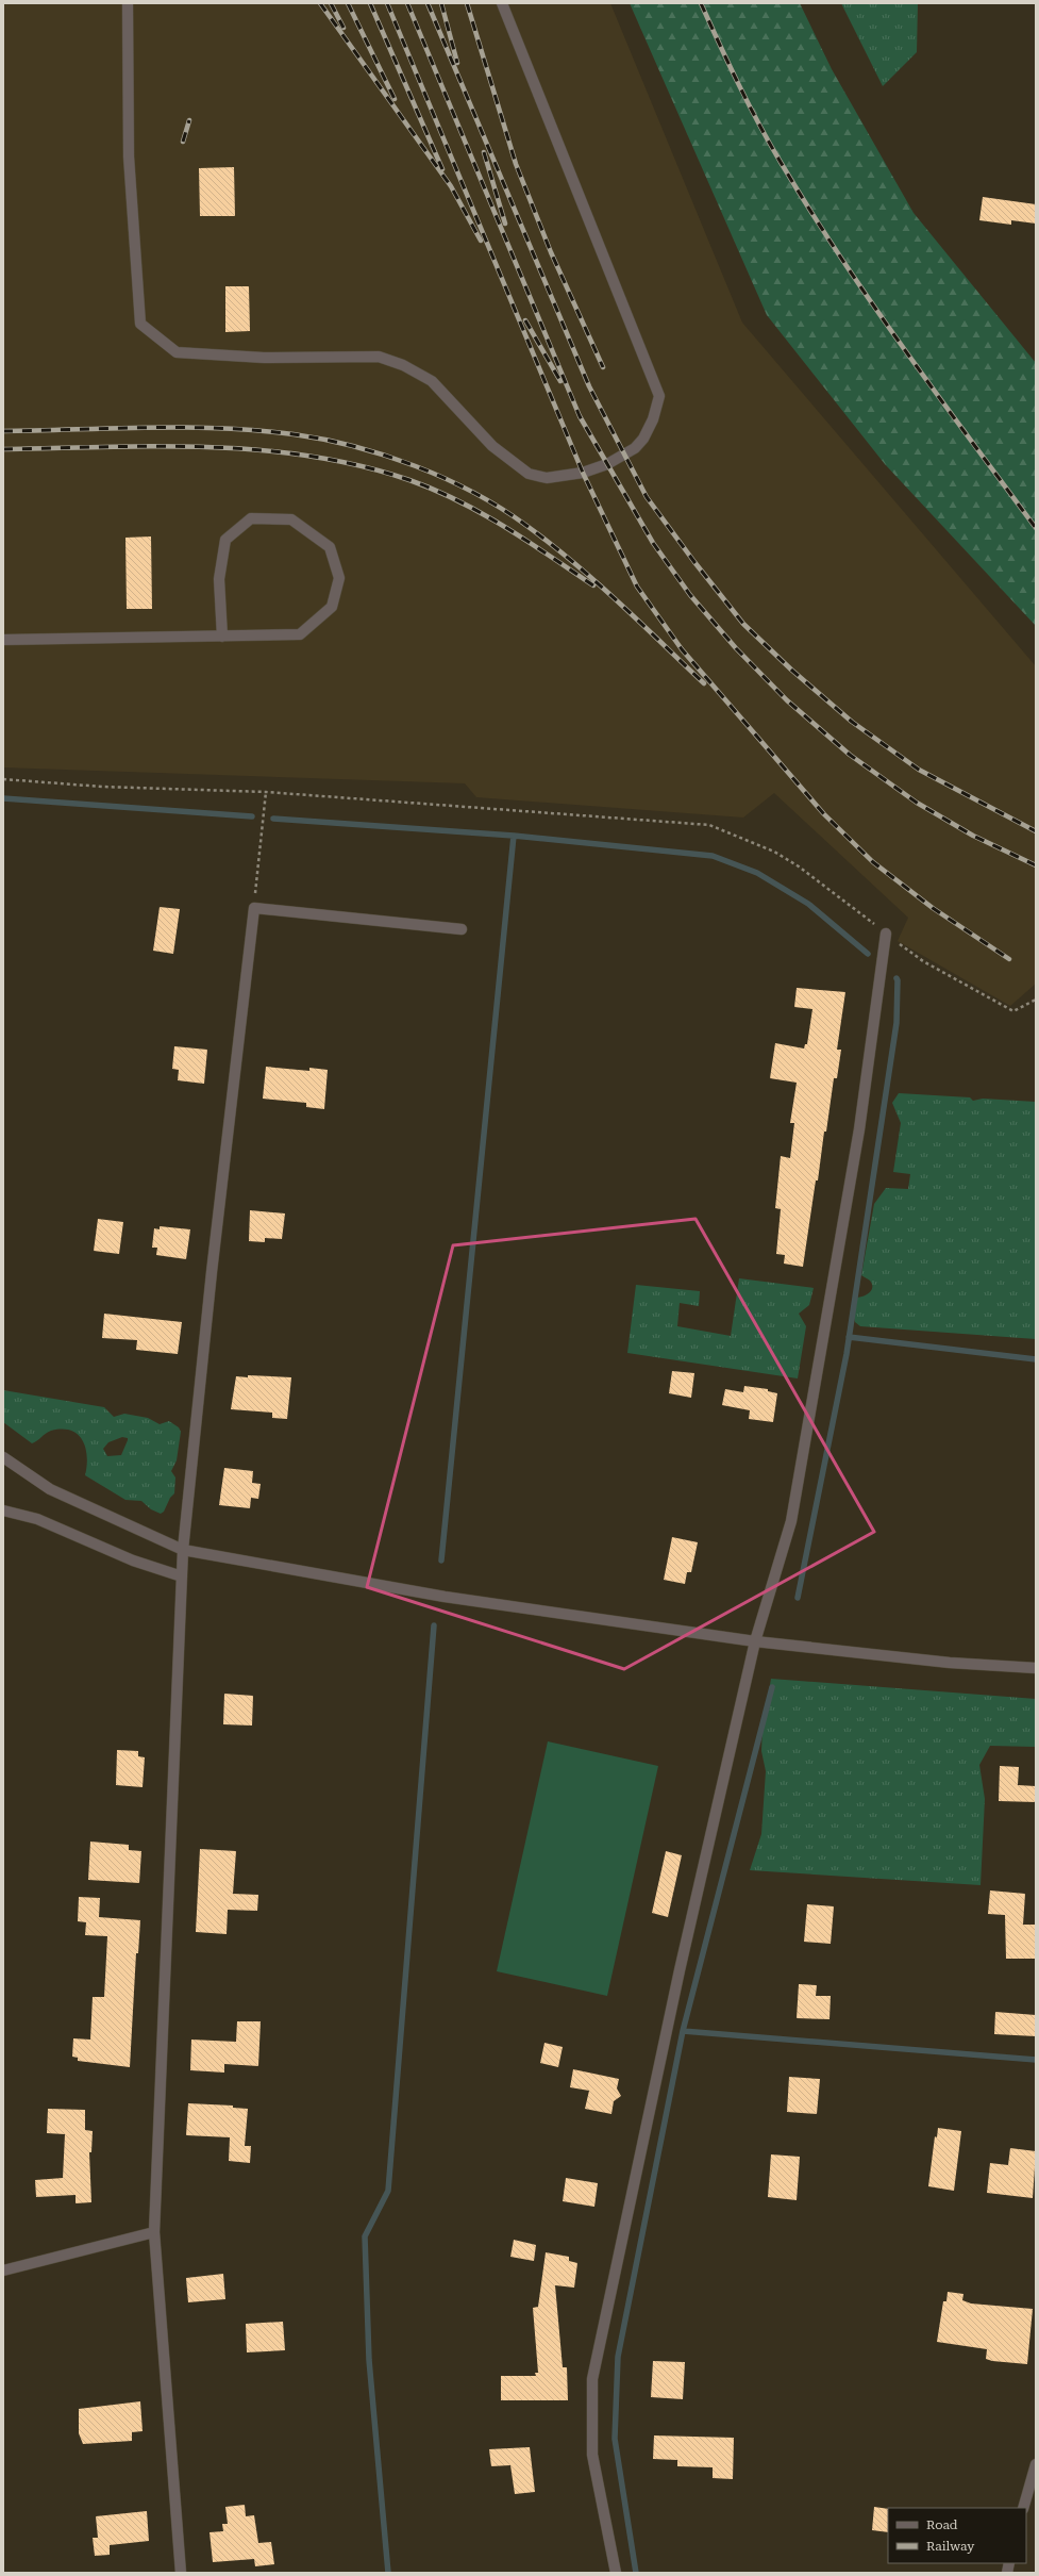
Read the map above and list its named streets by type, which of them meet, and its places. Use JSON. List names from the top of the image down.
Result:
{
  "legend": ["Road", "Railway"]
}
